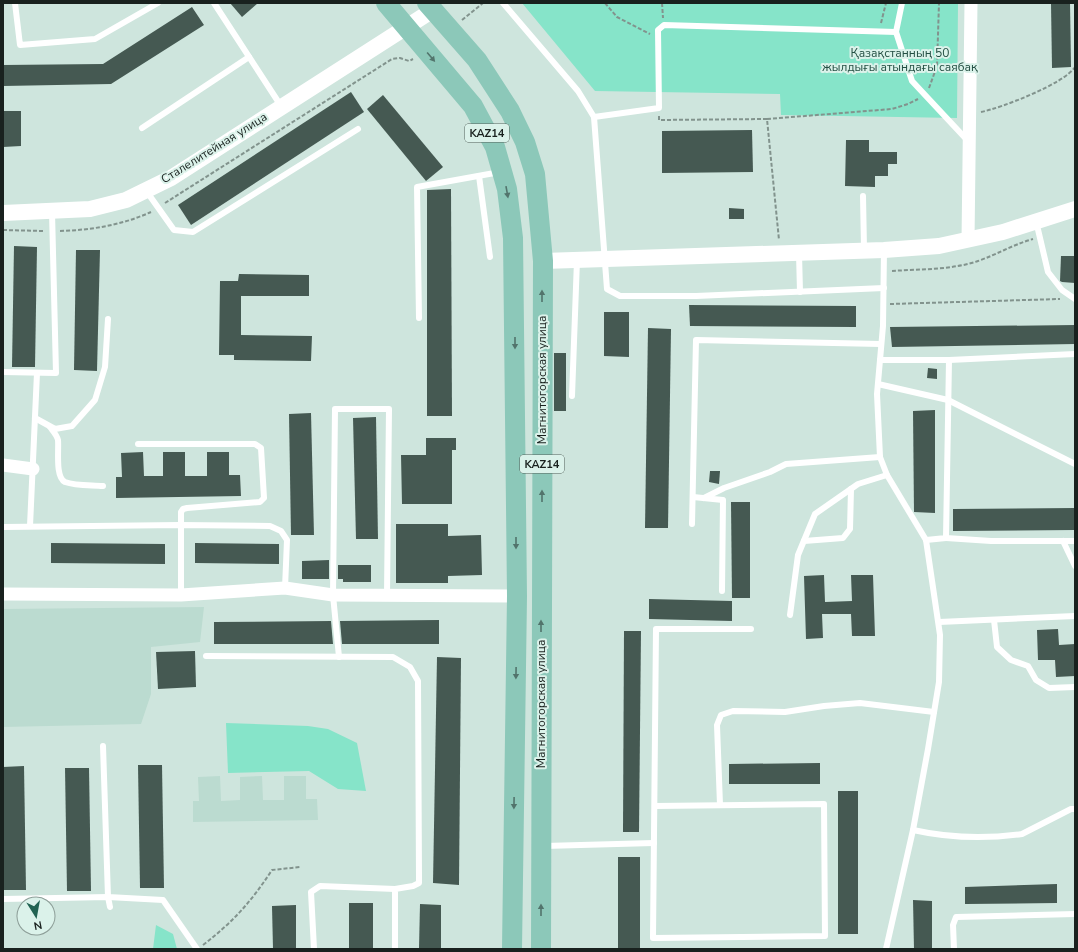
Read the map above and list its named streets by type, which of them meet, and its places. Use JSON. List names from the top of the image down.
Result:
{
  "streets": {
    "main road": ["KAZ14", "Магнитогорская улица"],
    "street": ["Сталелитейная улица"]
  },
  "crossings": [
    ["Сталелитейная улица", "Магнитогорская улица"]
  ],
  "parks": ["Қазақстанның 50 жылдығы атындағы саябақ"],
  "north": "bottom"
}
